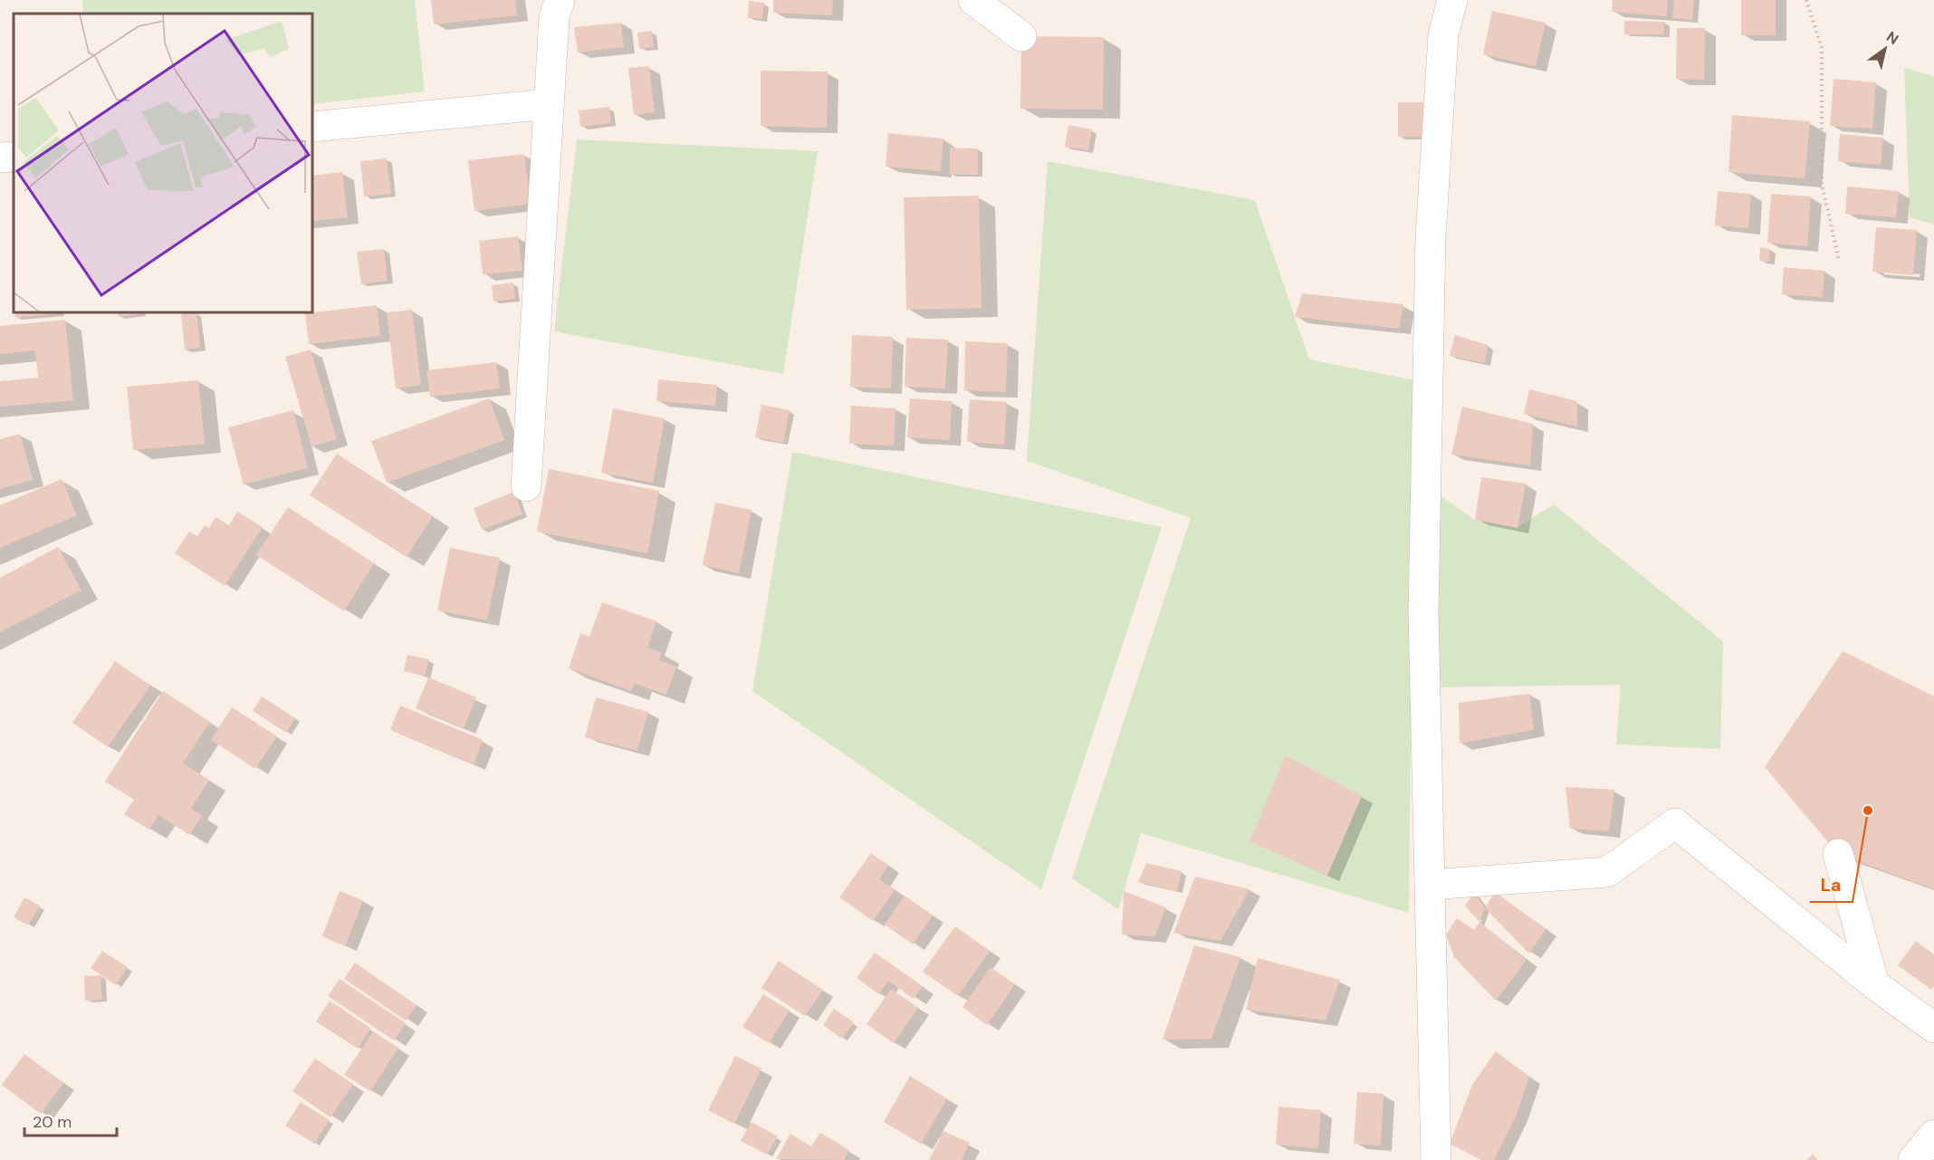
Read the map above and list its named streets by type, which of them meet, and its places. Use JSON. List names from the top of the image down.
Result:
{
  "places": ["La"],
  "scale_bar": "20 m",
  "north": "top right"
}
